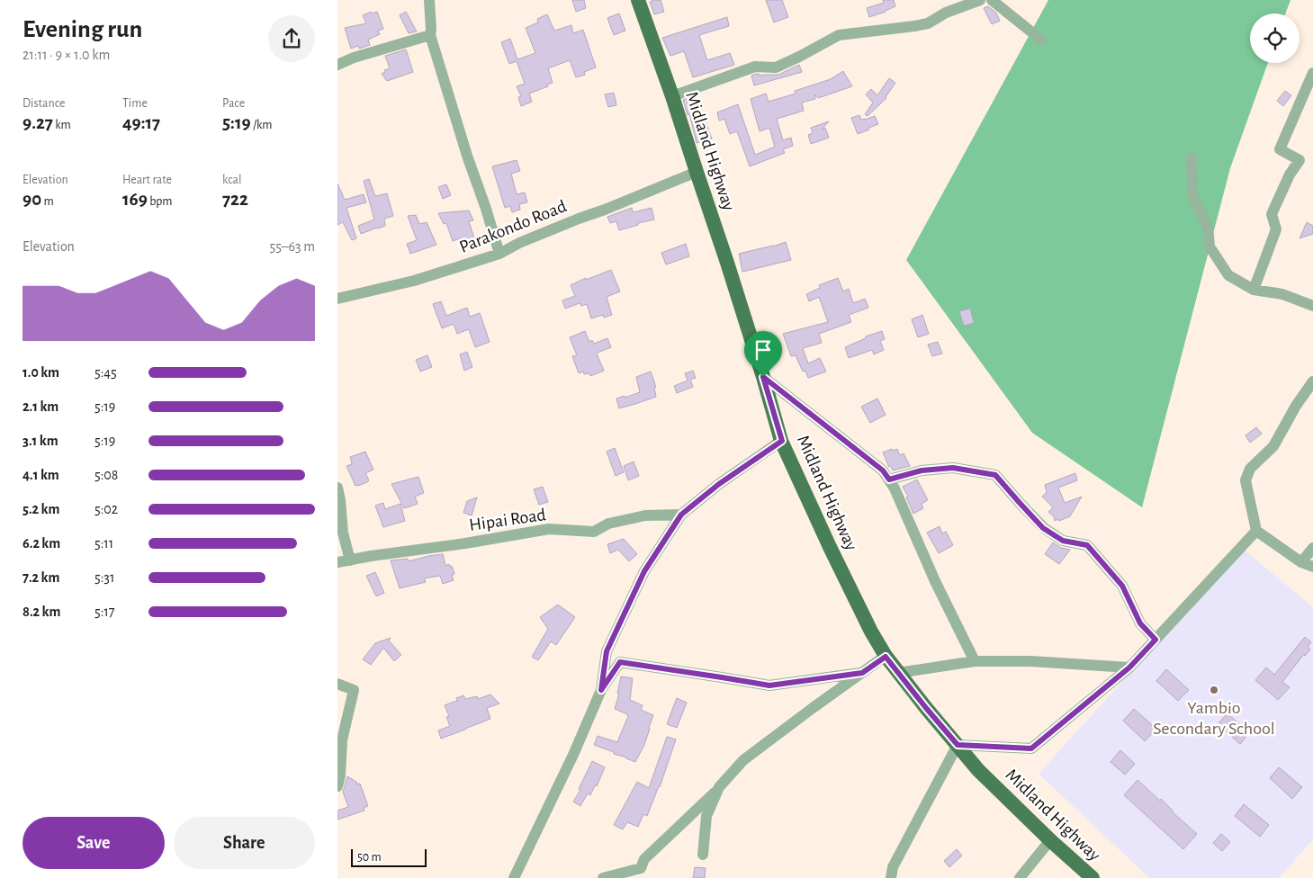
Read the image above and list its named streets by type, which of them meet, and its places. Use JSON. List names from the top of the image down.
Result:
{
  "streets": {
    "main road": ["Midland Highway"],
    "street": ["Parakondo Road", "Hipai Road"]
  },
  "crossings": [
    ["Midland Highway", "Parakondo Road"]
  ],
  "places": ["Yambio Secondary School"],
  "scale_bar": "50 m",
  "page": {
    "heading": ["Evening run", "21:11 · 9 × 1.0 km"],
    "stats": [
      ["Distance", "9.27 km"],
      ["Time", "49:17"],
      ["Pace", "5:19 /km"],
      ["Elevation", "90 m"],
      ["Heart rate", "169 bpm"],
      ["kcal", "722"]
    ],
    "chart": ["Elevation", "55–63 m"],
    "list": [
      {
        "name": "1.0 km",
        "note": "5:45"
      },
      {
        "name": "2.1 km",
        "note": "5:19"
      },
      {
        "name": "3.1 km",
        "note": "5:19"
      },
      {
        "name": "4.1 km",
        "note": "5:08"
      },
      {
        "name": "5.2 km",
        "note": "5:02"
      },
      {
        "name": "6.2 km",
        "note": "5:11"
      },
      {
        "name": "7.2 km",
        "note": "5:31"
      },
      {
        "name": "8.2 km",
        "note": "5:17"
      }
    ],
    "buttons": ["Save", "Share"],
    "scale": "50 m"
  }
}
